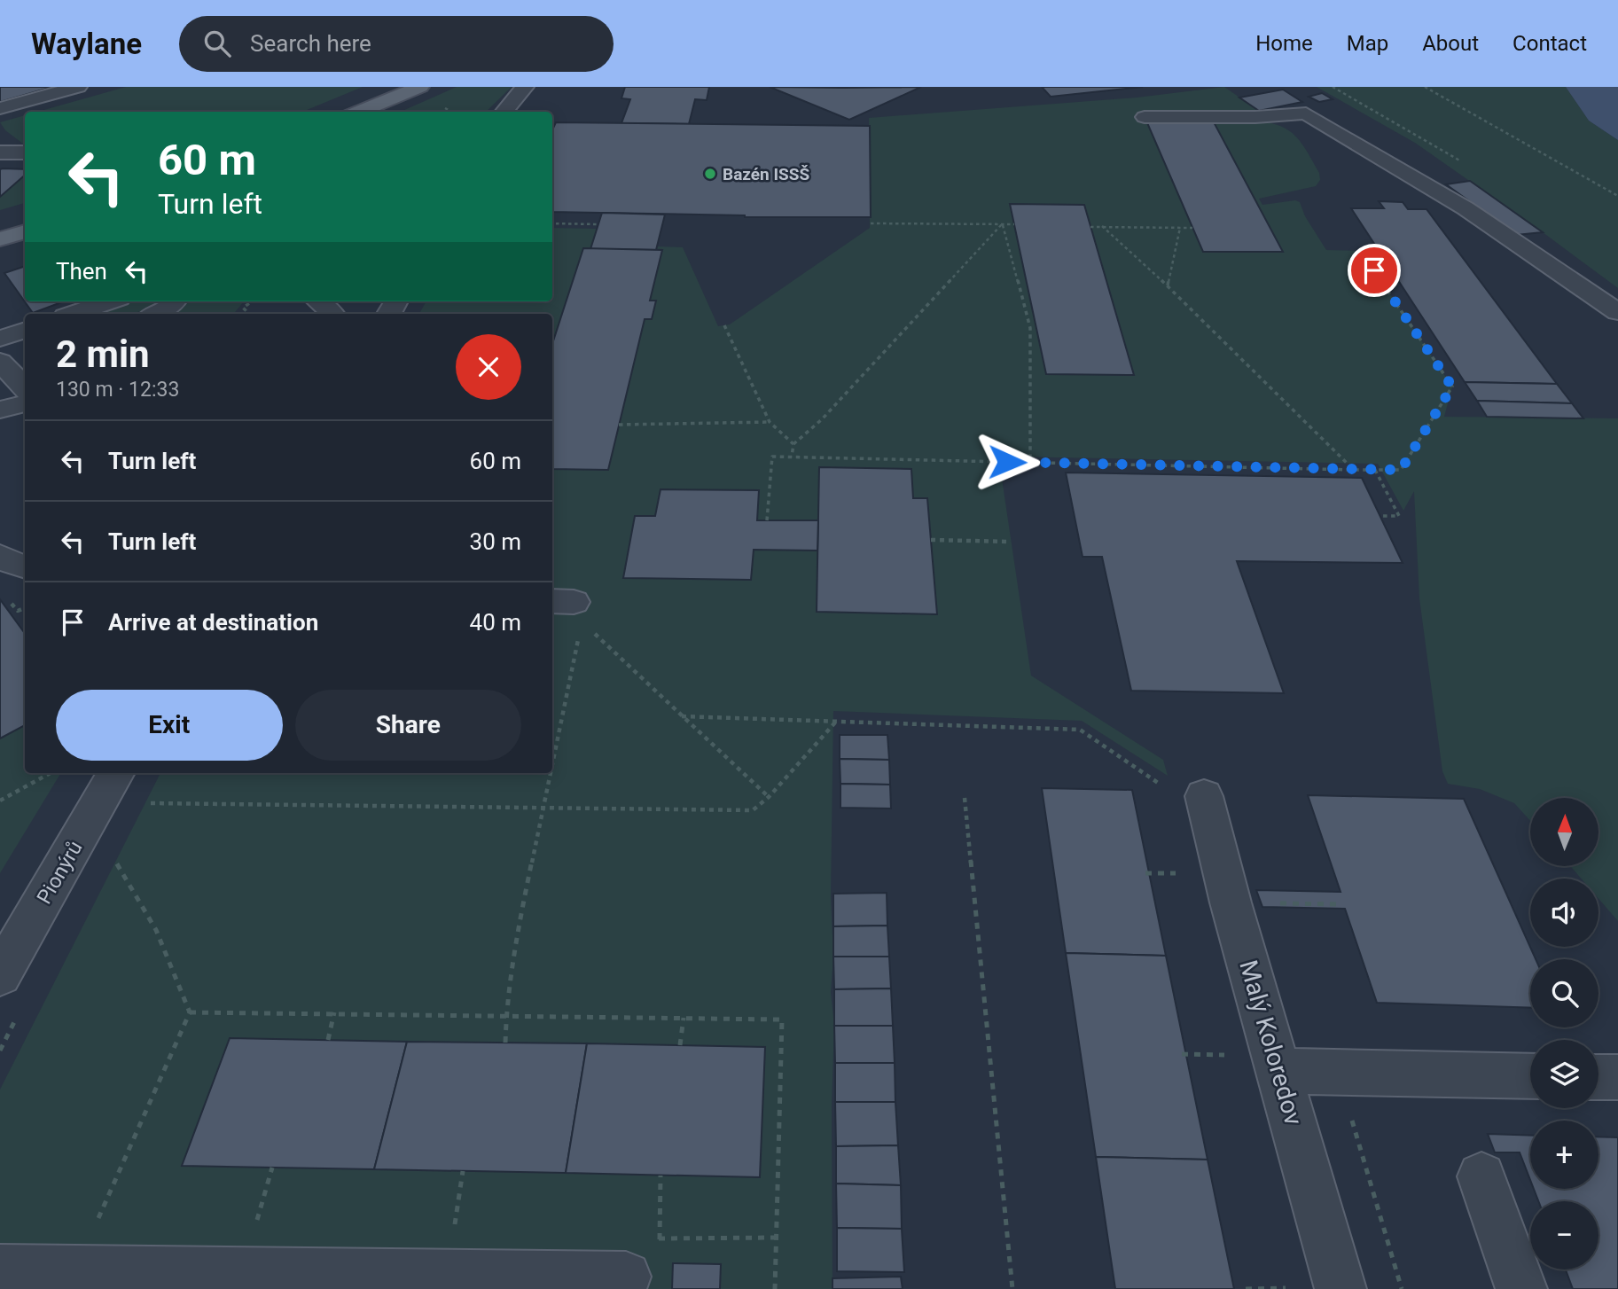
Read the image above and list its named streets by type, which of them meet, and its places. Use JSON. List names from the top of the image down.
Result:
{
  "streets": {
    "street": ["Pionýrů", "Malý Koloredov"]
  },
  "places": ["Bazén ISSŠ"],
  "north": "top",
  "page": {
    "header": "Waylane",
    "search": "Search here",
    "nav": [
      "Home",
      "Map",
      "About",
      "Contact"
    ],
    "turn": ["60 m", "Turn left"],
    "then": "Then",
    "heading": ["2 min", "130 m · 12:33"],
    "list": [
      {
        "name": "Turn left",
        "value": "60 m"
      },
      {
        "name": "Turn left",
        "value": "30 m"
      },
      {
        "name": "Arrive at destination",
        "value": "40 m"
      }
    ],
    "buttons": ["Exit", "Share"],
    "map_buttons": ["+", "−"]
  }
}
